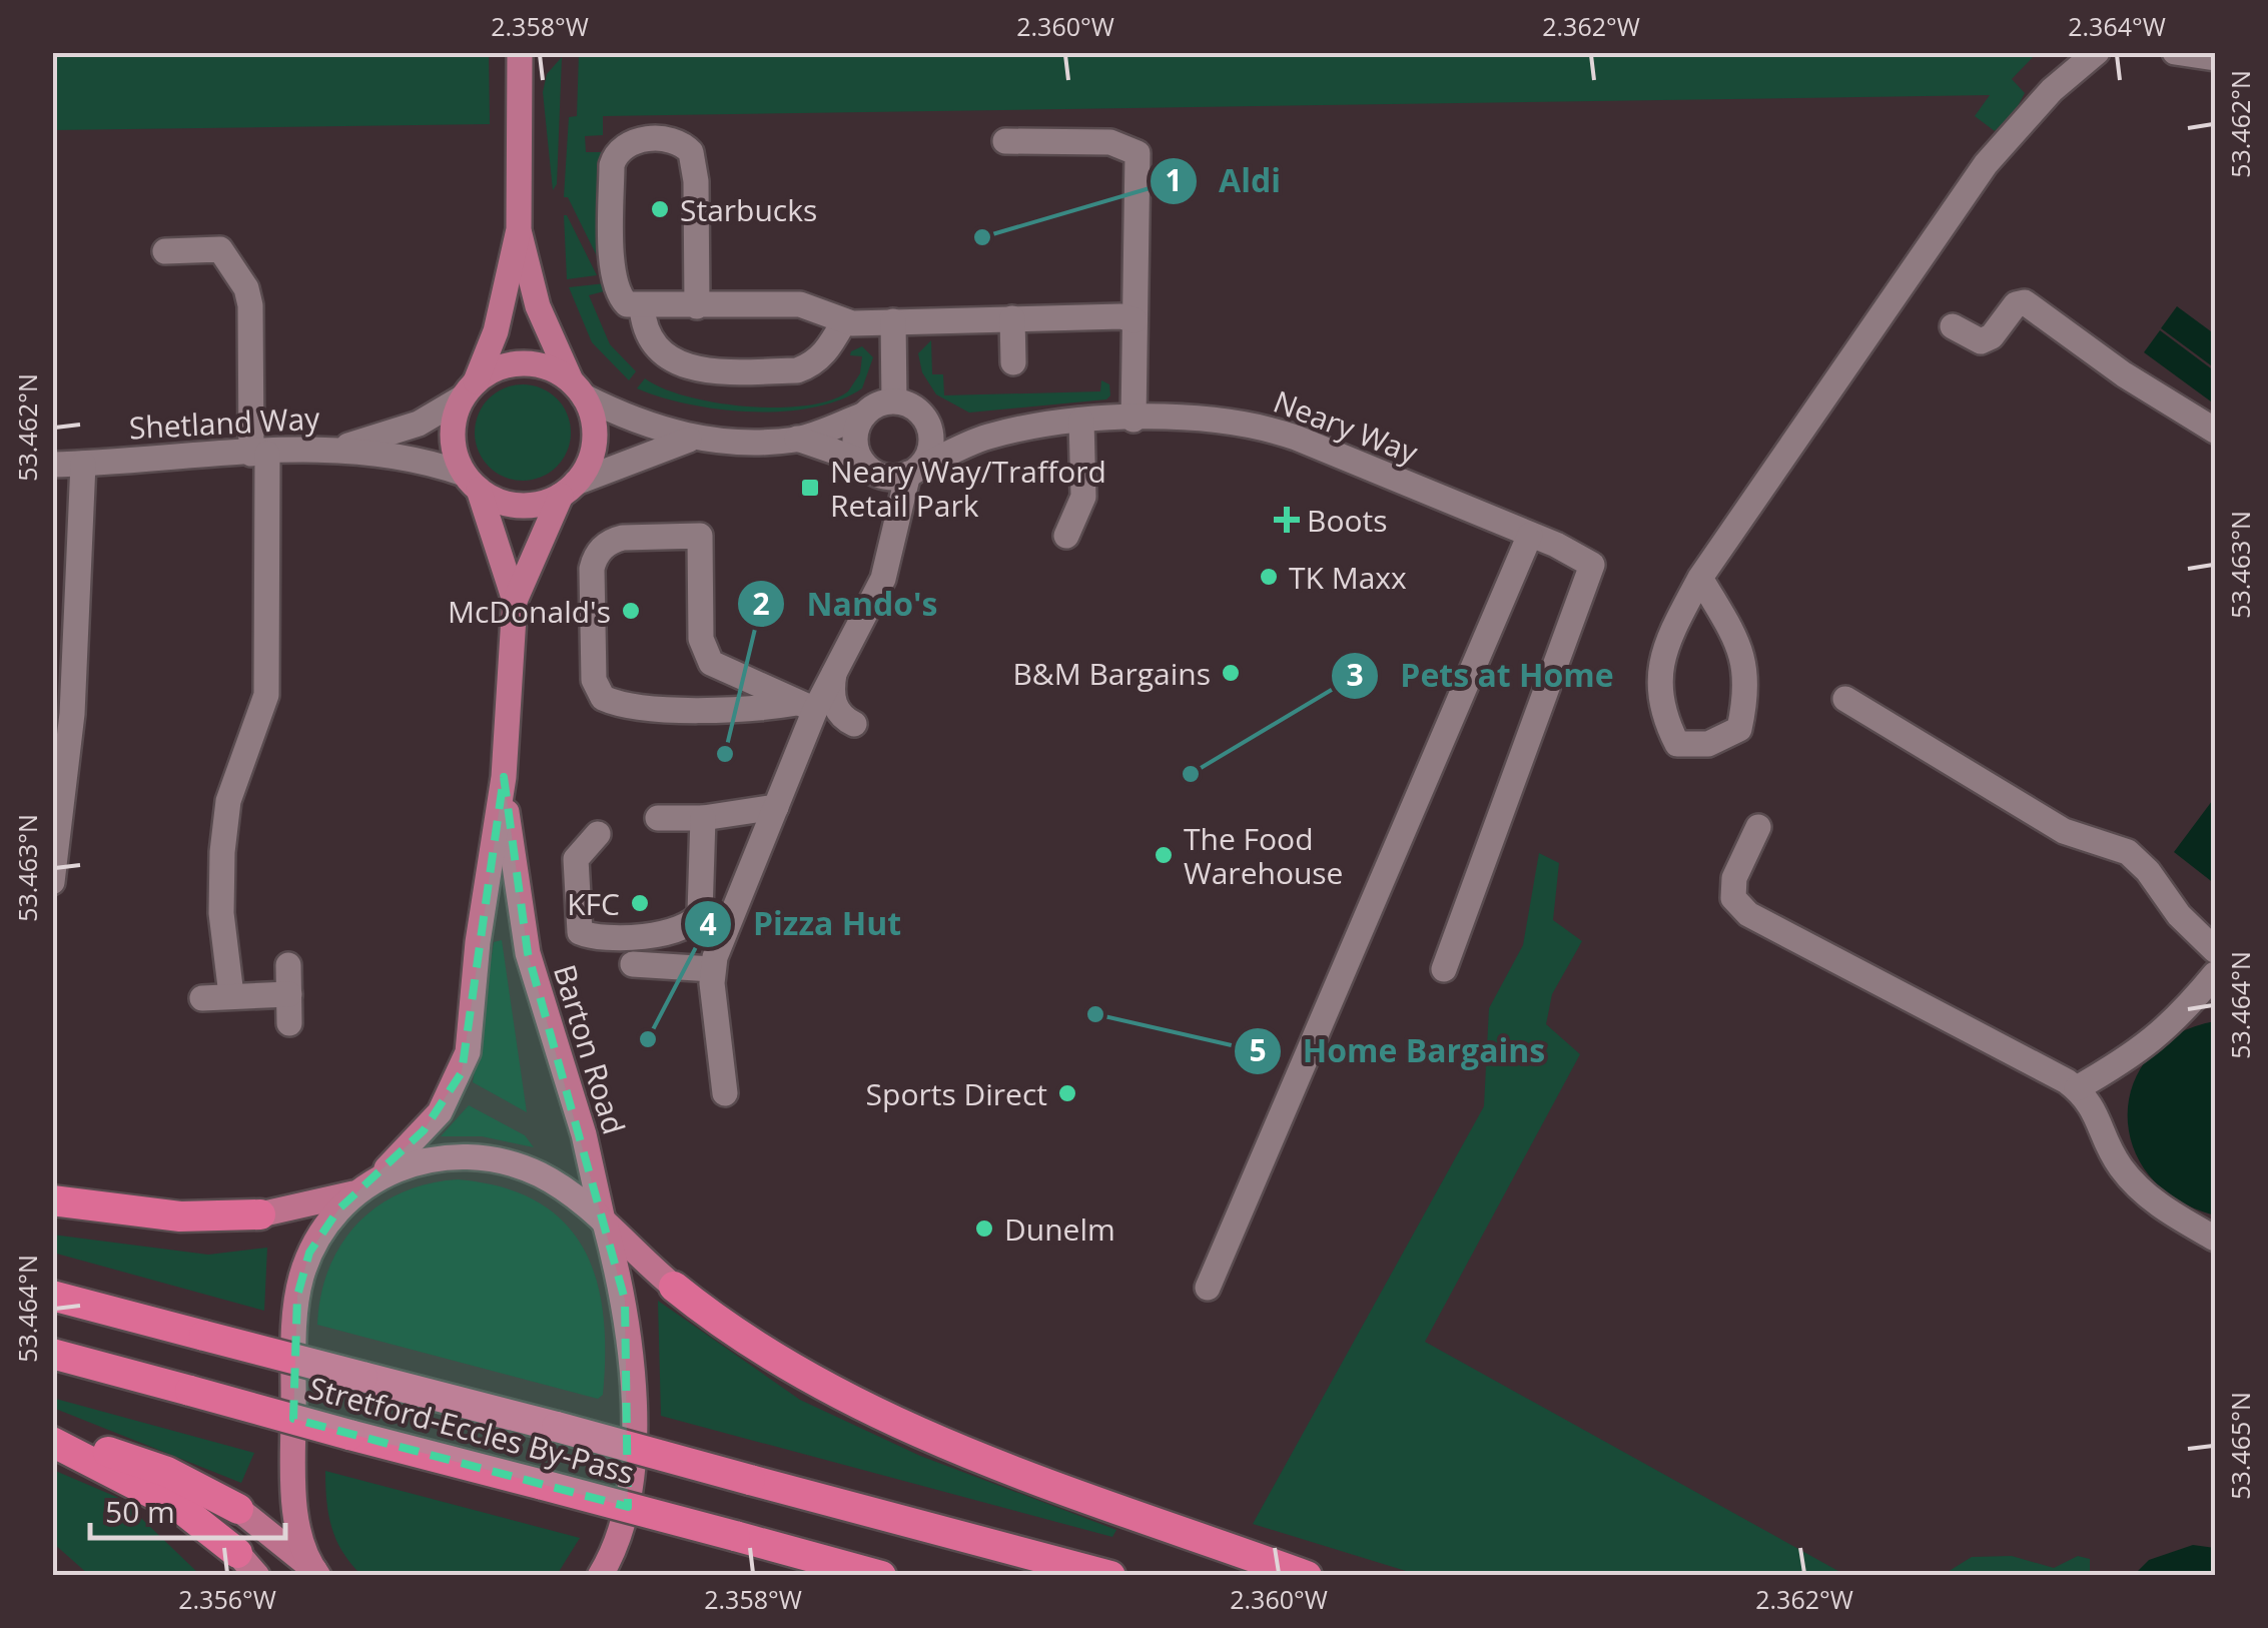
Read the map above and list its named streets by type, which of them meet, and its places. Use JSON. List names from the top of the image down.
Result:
{
  "streets": {
    "highway": ["Stretford-Eccles By-Pass"],
    "main road": ["Barton Road"],
    "street": ["Shetland Way", "Neary Way"]
  },
  "crossings": [
    ["Shetland Way", "Barton Road"]
  ],
  "places": {
    "other": [
      "Starbucks",
      "Aldi",
      "TK Maxx",
      "McDonald's",
      "B&M Bargains",
      "Nando's",
      "Pets at Home",
      "The Food Warehouse",
      "KFC",
      "Home Bargains",
      "Pizza Hut",
      "Sports Direct",
      "Dunelm"
    ],
    "transit": ["Neary Way/Trafford Retail Park"],
    "health": ["Boots"]
  },
  "scale_bar": "50 m",
  "coordinates": [
    "2.358°W",
    "2.360°W",
    "2.362°W",
    "2.364°W",
    "53.462°N",
    "53.463°N",
    "53.464°N",
    "53.465°N",
    "2.356°W"
  ]
}
